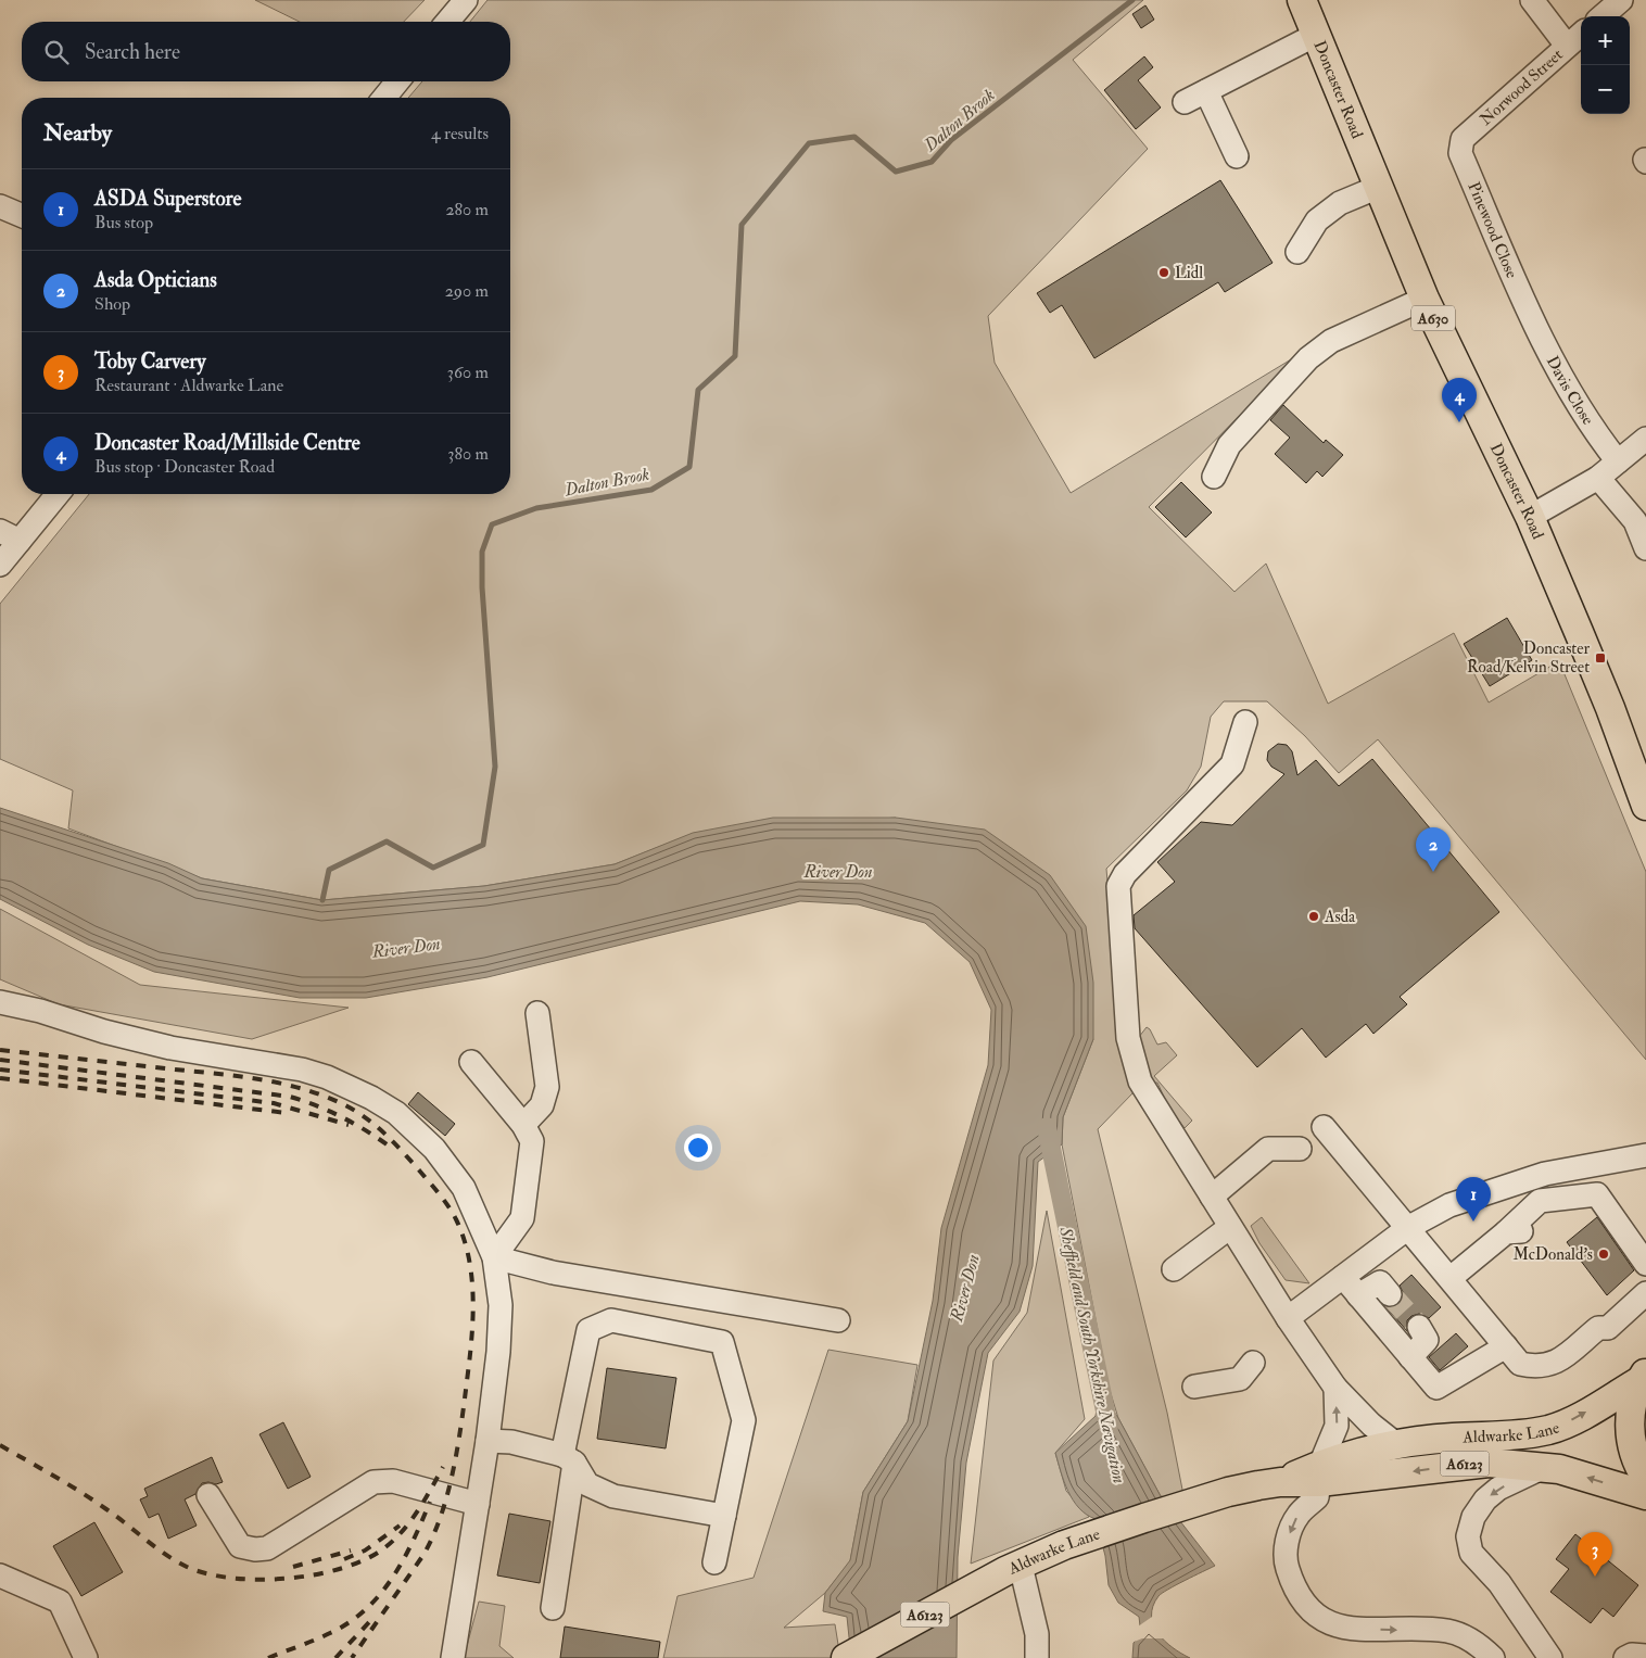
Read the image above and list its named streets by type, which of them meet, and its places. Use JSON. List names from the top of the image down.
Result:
{
  "streets": {
    "main road": [
      "Doncaster Road",
      "A630",
      "Aldwarke Lane",
      "A6123"
    ],
    "street": ["Norwood Street", "Pinewood Close", "Davis Close"]
  },
  "crossings": [
    ["Norwood Street", "Pinewood Close"],
    ["Pinewood Close", "Davis Close"]
  ],
  "water": ["Dalton Brook", "River Don", "Sheffield and South Yorkshire Navigation"],
  "places": {
    "other": ["Lidl", "Asda", "McDonald's"],
    "transit": ["Doncaster Road/Kelvin Street"]
  },
  "page": {
    "map_buttons": ["+", "−"],
    "search": "Search here",
    "heading": ["Nearby", "4 results"],
    "list": [
      {
        "mark": "1",
        "name": "ASDA Superstore",
        "note": "Bus stop",
        "value": "280 m"
      },
      {
        "mark": "2",
        "name": "Asda Opticians",
        "note": "Shop",
        "value": "290 m"
      },
      {
        "mark": "3",
        "name": "Toby Carvery",
        "note": "Restaurant · Aldwarke Lane",
        "value": "360 m"
      },
      {
        "mark": "4",
        "name": "Doncaster Road/Millside Centre",
        "note": "Bus stop · Doncaster Road",
        "value": "380 m"
      }
    ],
    "pins": [
      "4",
      "2",
      "1",
      "3"
    ]
  }
}
